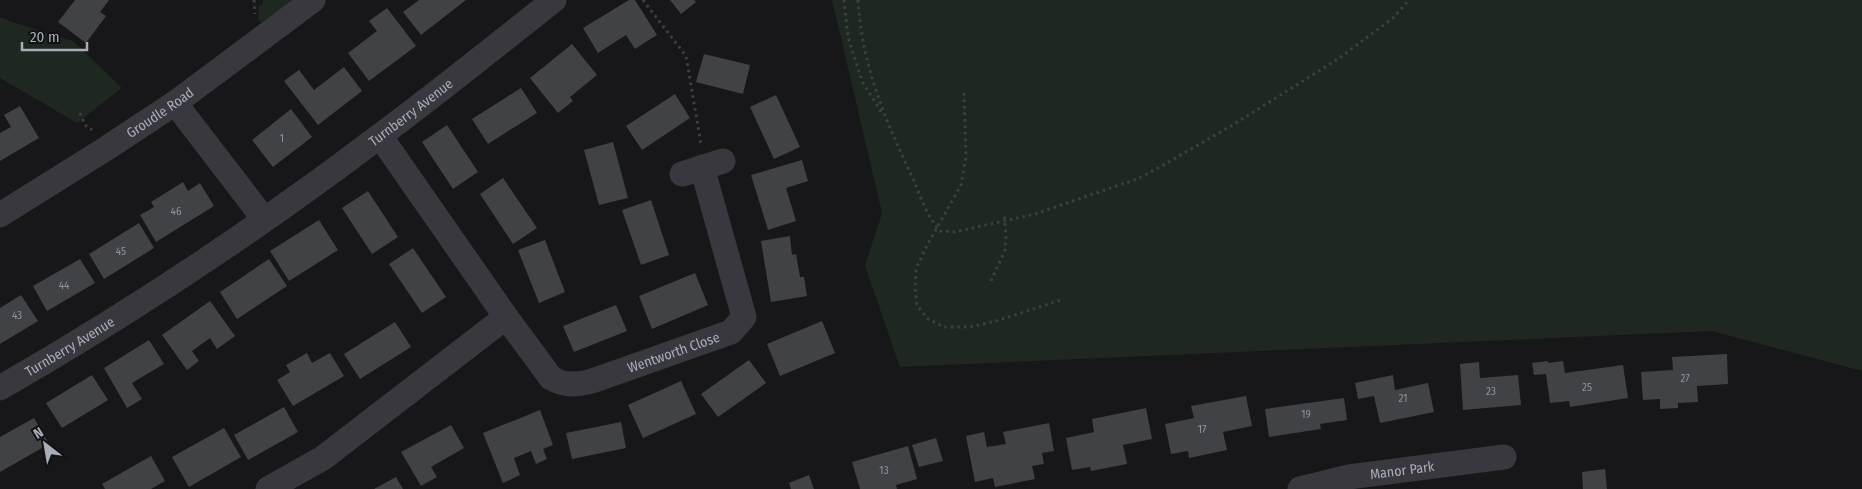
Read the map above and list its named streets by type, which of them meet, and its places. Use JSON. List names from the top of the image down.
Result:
{
  "streets": {
    "street": [
      "Groudle Road",
      "Turnberry Avenue",
      "Wentworth Close",
      "Manor Park"
    ]
  },
  "crossings": [
    ["Turnberry Avenue", "Wentworth Close"]
  ],
  "house_numbers": [
    "1",
    "46",
    "45",
    "44",
    "43",
    "27",
    "25",
    "23",
    "21",
    "19",
    "17",
    "13"
  ],
  "scale_bar": "20 m",
  "north": "top left"
}
